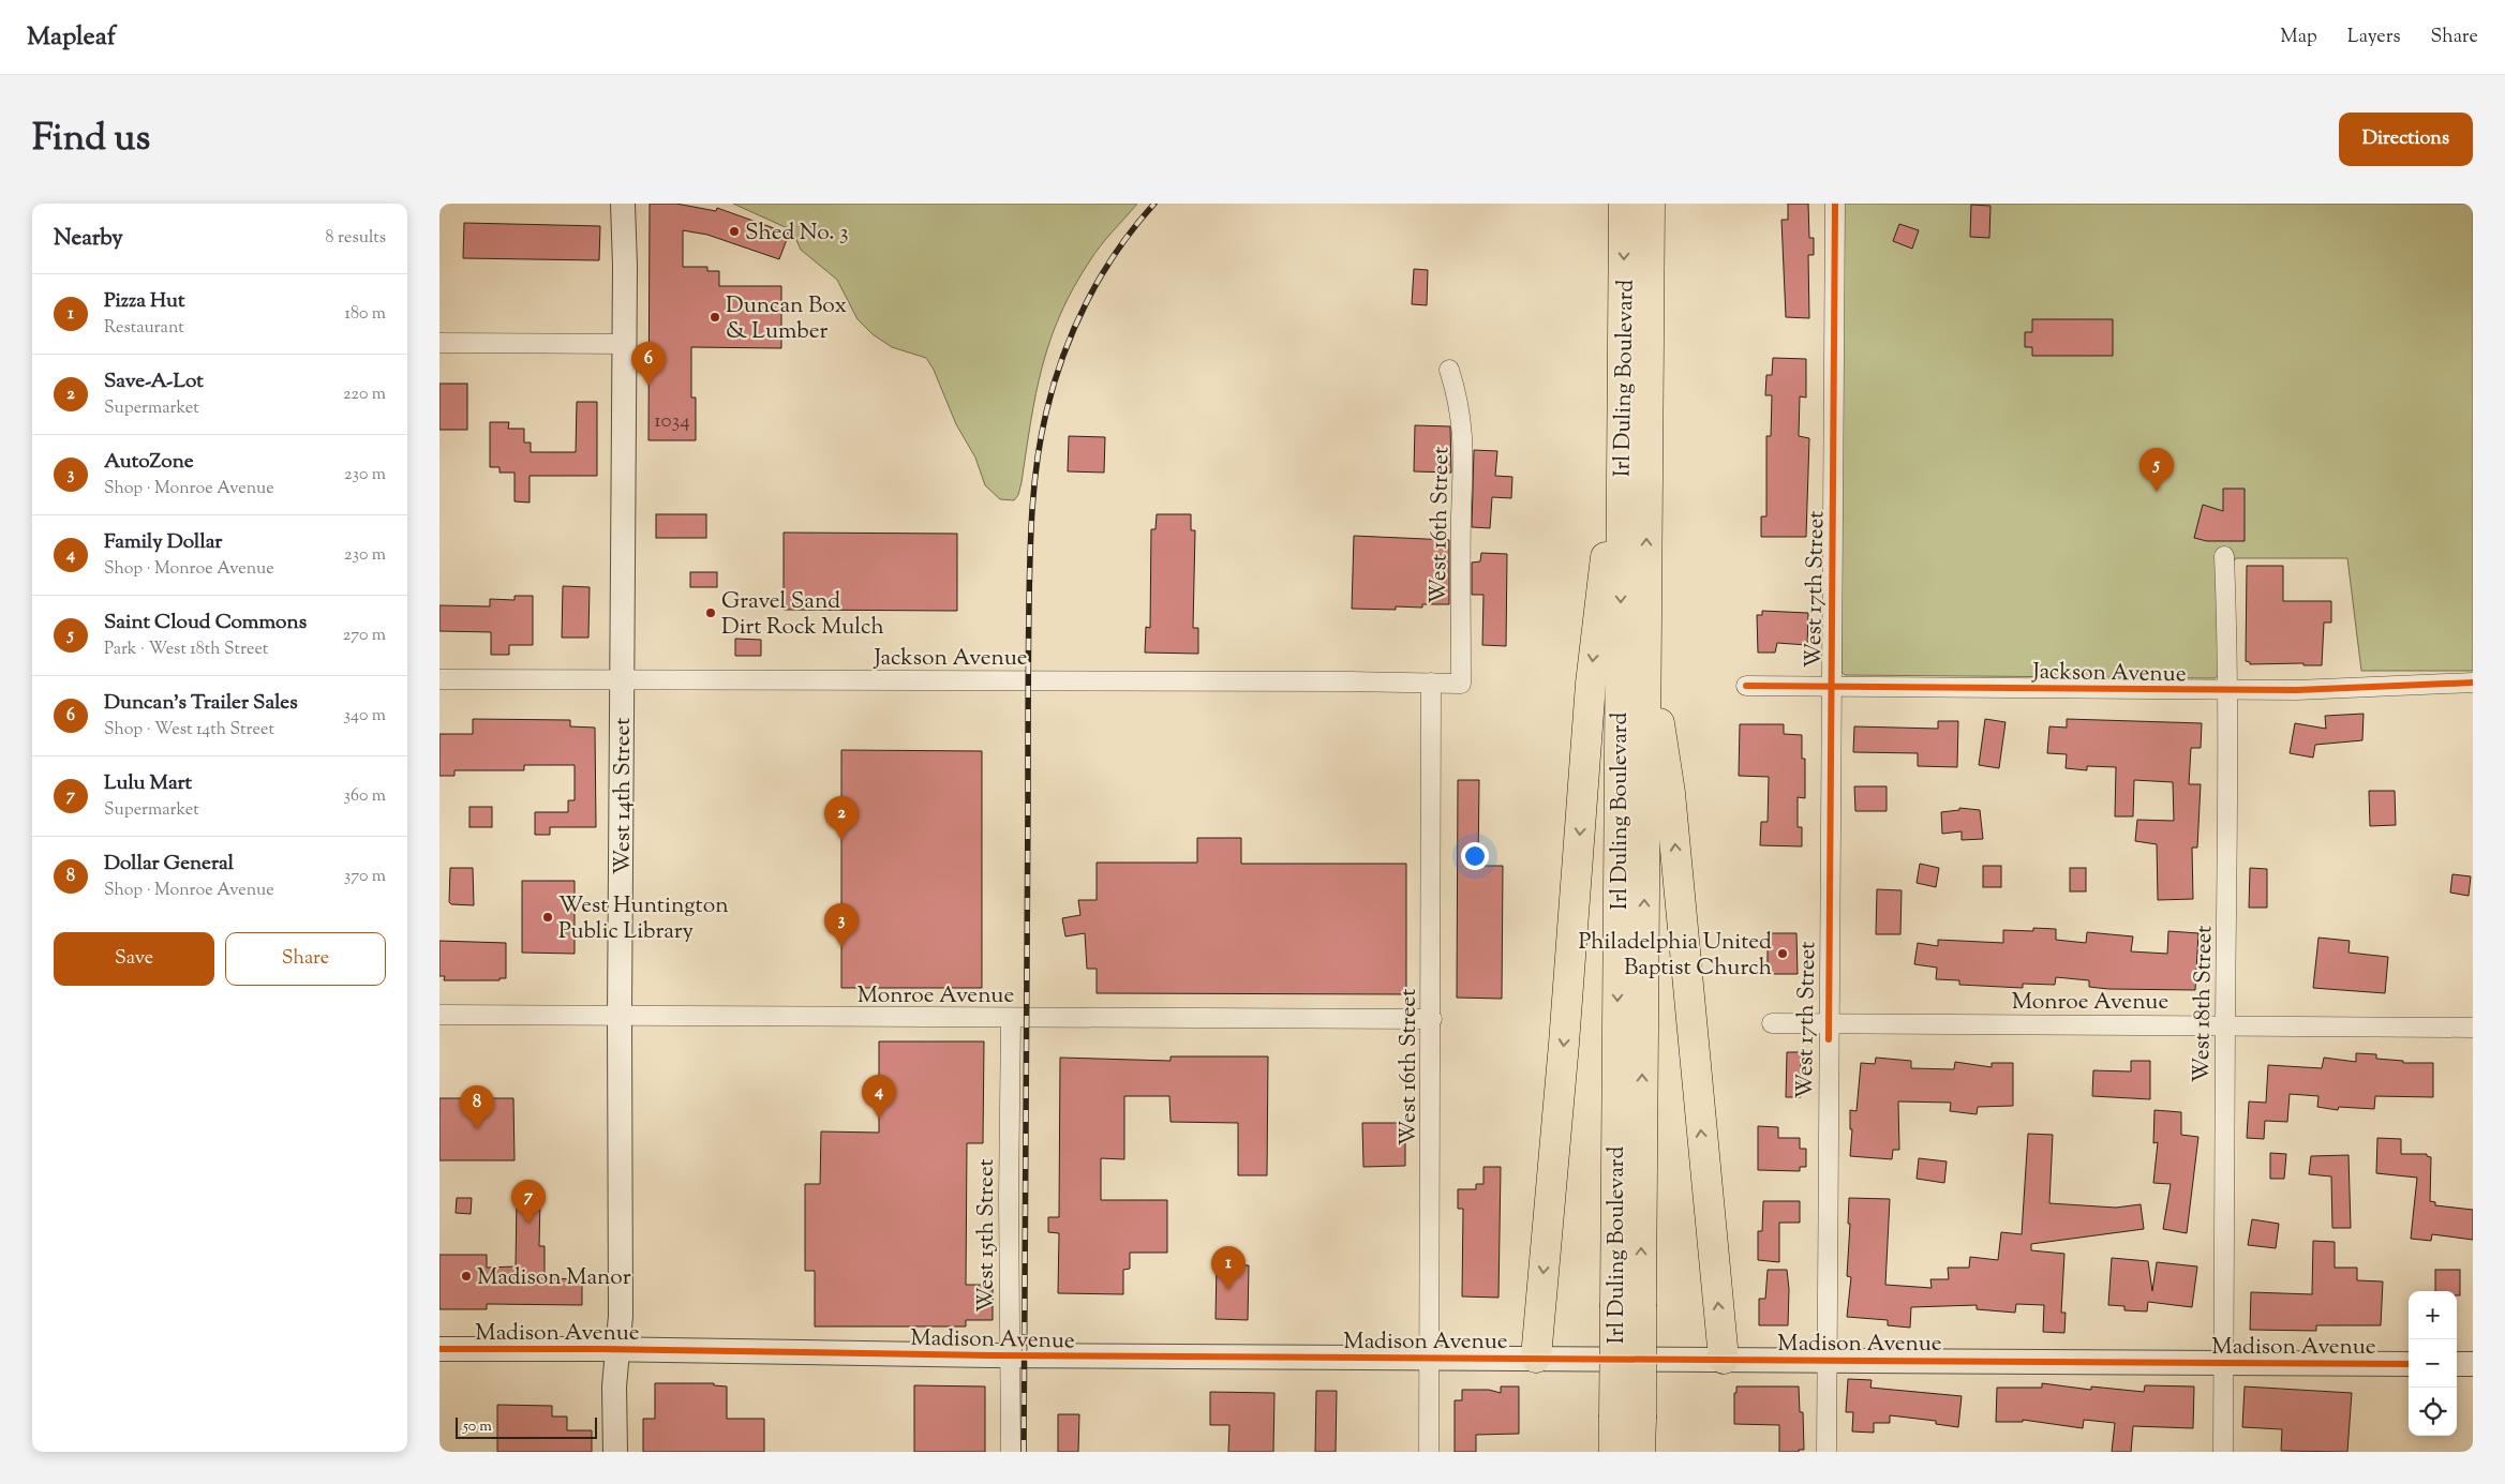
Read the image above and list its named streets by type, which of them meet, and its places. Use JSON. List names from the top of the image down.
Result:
{
  "streets": {
    "highway": ["Irl Duling Boulevard"],
    "street": [
      "West 16th Street",
      "West 17th Street",
      "Jackson Avenue",
      "West 14th Street",
      "Monroe Avenue",
      "West 18th Street",
      "West 15th Street",
      "Madison Avenue"
    ]
  },
  "crossings": [
    ["West 16th Street", "Jackson Avenue"],
    ["West 16th Street", "Monroe Avenue"],
    ["West 16th Street", "Madison Avenue"],
    ["West 17th Street", "Jackson Avenue"],
    ["West 17th Street", "Monroe Avenue"],
    ["West 17th Street", "Madison Avenue"],
    ["Jackson Avenue", "West 14th Street"],
    ["Jackson Avenue", "West 18th Street"],
    ["West 14th Street", "Monroe Avenue"],
    ["West 14th Street", "Madison Avenue"],
    ["Monroe Avenue", "West 18th Street"],
    ["Monroe Avenue", "West 15th Street"],
    ["West 18th Street", "Madison Avenue"],
    ["West 15th Street", "Madison Avenue"]
  ],
  "places": [
    "Shed No. 3",
    "Duncan Box & Lumber",
    "Gravel Sand Dirt Rock Mulch",
    "West Huntington Public Library",
    "Philadelphia United Baptist Church",
    "Madison Manor"
  ],
  "house_numbers": ["1034"],
  "scale_bar": "50 m",
  "page": {
    "header": "Mapleaf",
    "nav": ["Map", "Layers", "Share"],
    "title": "Find us",
    "buttons": [
      "Directions",
      ["Save", "Share"]
    ],
    "heading": ["Nearby", "8 results"],
    "list": [
      {
        "mark": "1",
        "name": "Pizza Hut",
        "note": "Restaurant",
        "value": "180 m"
      },
      {
        "mark": "2",
        "name": "Save-A-Lot",
        "note": "Supermarket",
        "value": "220 m"
      },
      {
        "mark": "3",
        "name": "AutoZone",
        "note": "Shop · Monroe Avenue",
        "value": "230 m"
      },
      {
        "mark": "4",
        "name": "Family Dollar",
        "note": "Shop · Monroe Avenue",
        "value": "230 m"
      },
      {
        "mark": "5",
        "name": "Saint Cloud Commons",
        "note": "Park · West 18th Street",
        "value": "270 m"
      },
      {
        "mark": "6",
        "name": "Duncan's Trailer Sales",
        "note": "Shop · West 14th Street",
        "value": "340 m"
      },
      {
        "mark": "7",
        "name": "Lulu Mart",
        "note": "Supermarket",
        "value": "360 m"
      },
      {
        "mark": "8",
        "name": "Dollar General",
        "note": "Shop · Monroe Avenue",
        "value": "370 m"
      }
    ],
    "pins": [
      "6",
      "5",
      "2",
      "3",
      "4",
      "8",
      "7",
      "1"
    ],
    "map_buttons": ["+", "−"],
    "scale": "50 m"
  }
}
